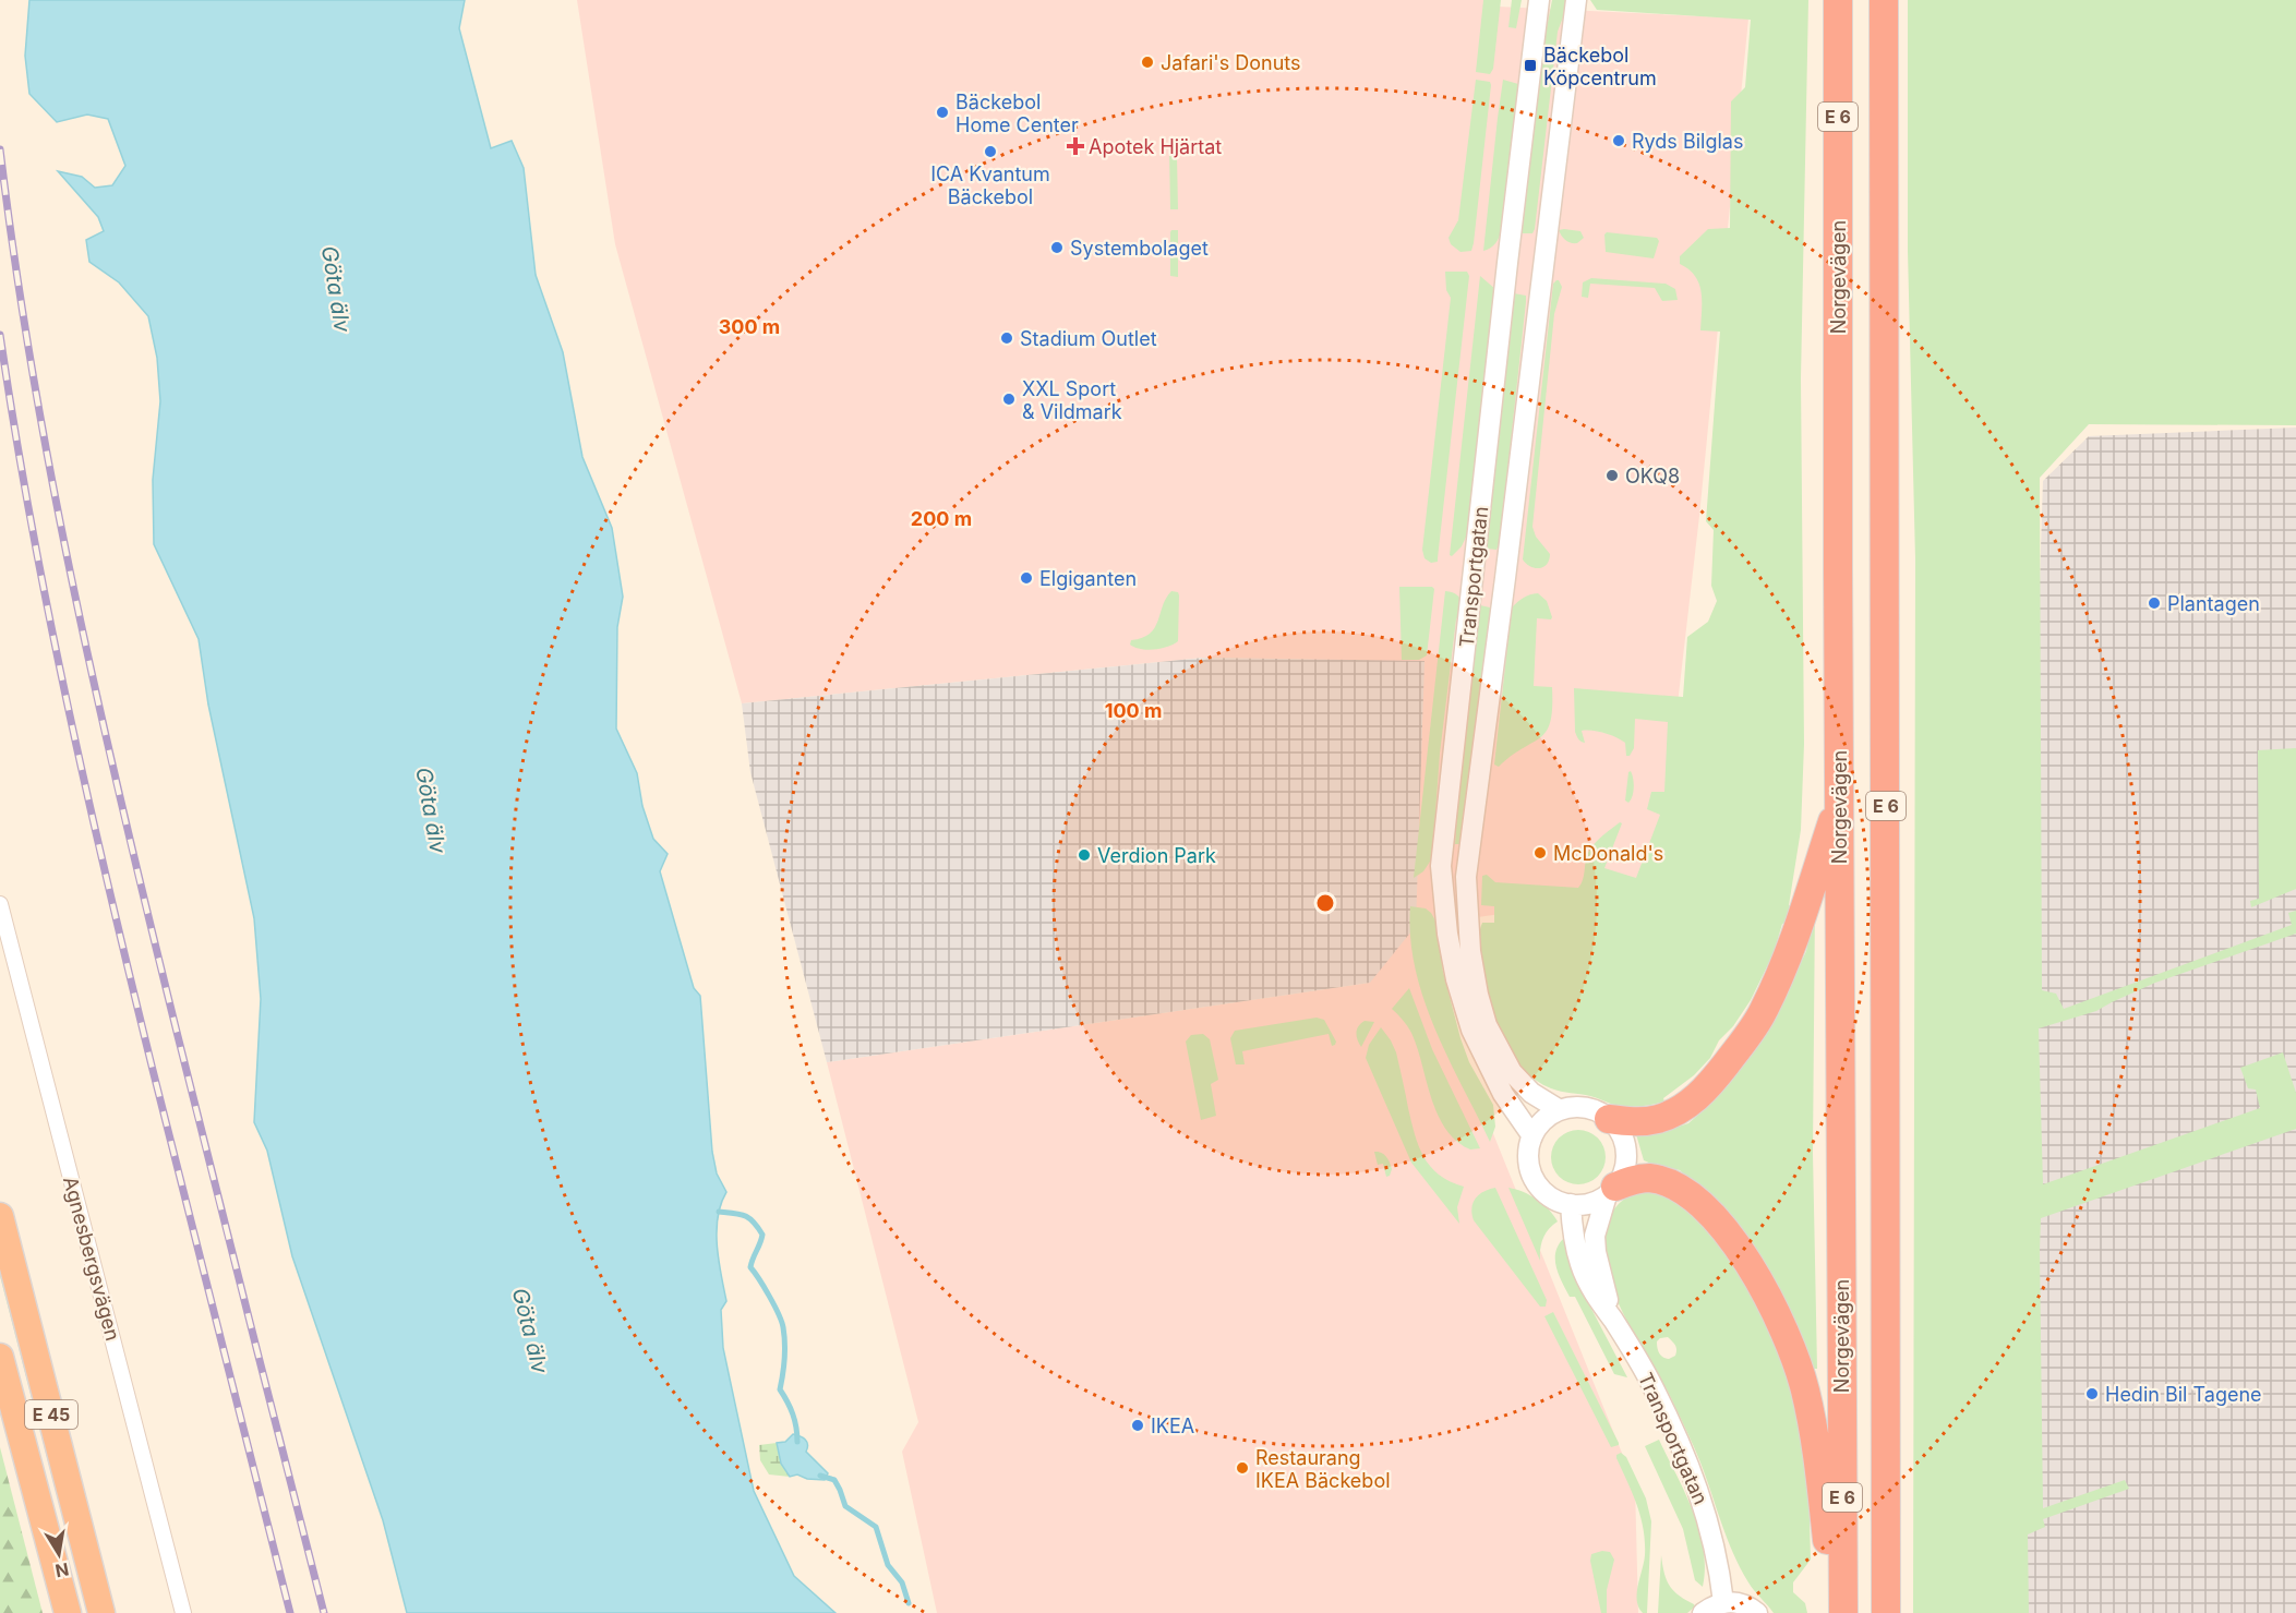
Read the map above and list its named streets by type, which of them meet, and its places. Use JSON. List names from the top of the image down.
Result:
{
  "streets": {
    "highway": ["E 6", "Norgevägen", "E 45"],
    "street": ["Transportgatan", "Agnesbergsvägen"]
  },
  "water": ["Göta älv"],
  "places": {
    "other": [
      "Jafari's Donuts",
      "Bäckebol Home Center",
      "Ryds Bilglas",
      "ICA Kvantum Bäckebol",
      "Systembolaget",
      "Stadium Outlet",
      "XXL Sport & Vildmark",
      "OKQ8",
      "Elgiganten",
      "Plantagen",
      "McDonald's",
      "Verdion Park",
      "Hedin Bil Tagene",
      "IKEA",
      "Restaurang IKEA Bäckebol"
    ],
    "transit": ["Bäckebol Köpcentrum"],
    "health": ["Apotek Hjärtat"]
  },
  "north": "bottom",
  "rings": ["300 m", "200 m", "100 m"]
}
